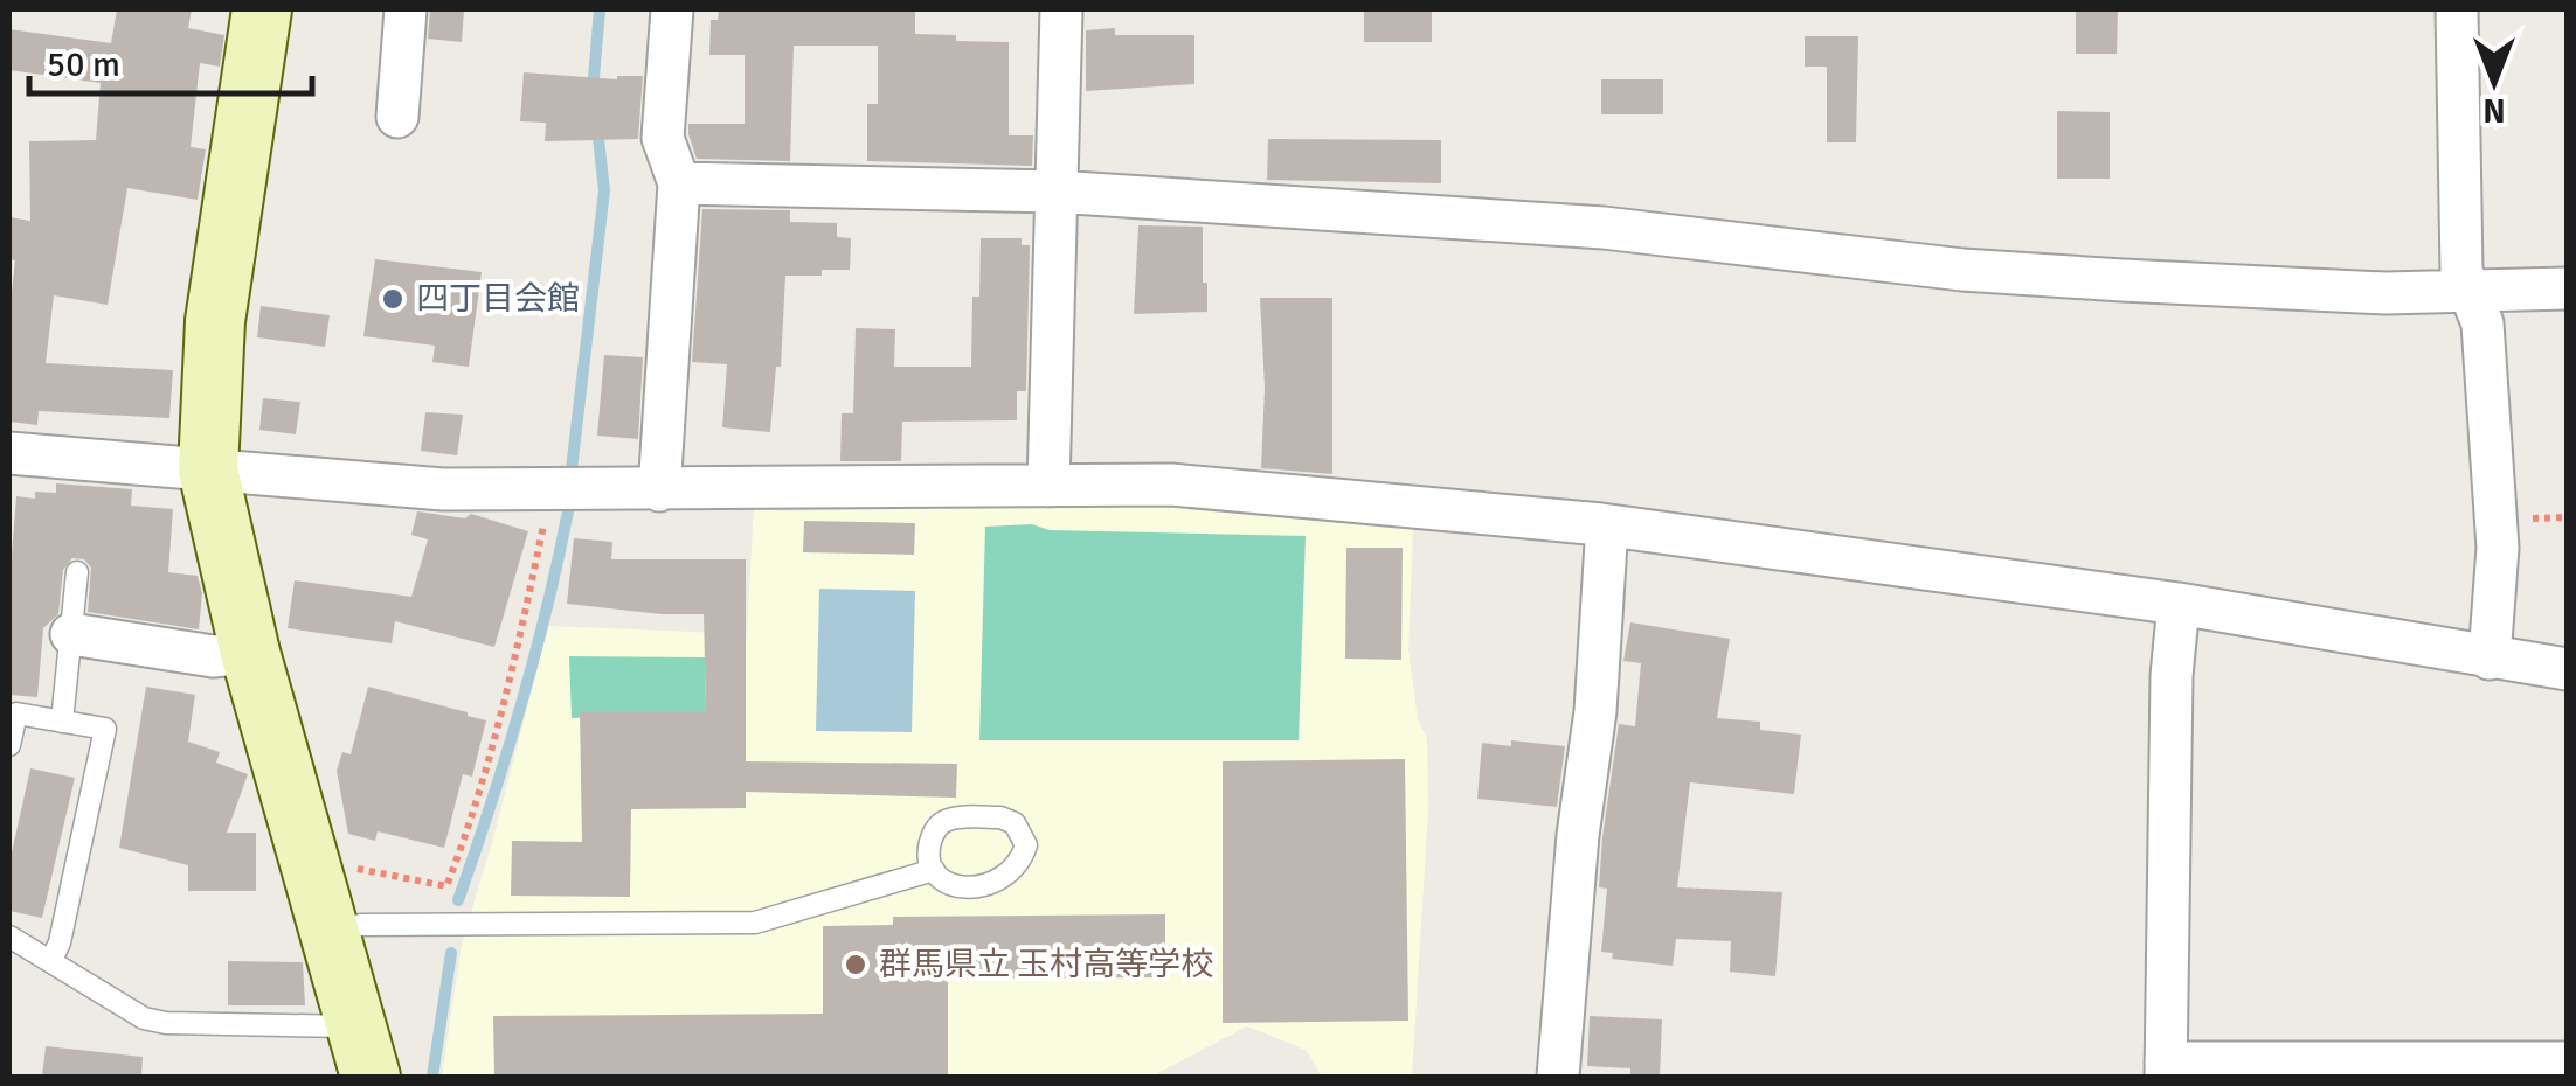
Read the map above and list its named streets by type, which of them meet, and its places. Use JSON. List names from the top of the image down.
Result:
{
  "places": ["四丁目会館", "群馬県立 玉村高等学校"],
  "scale_bar": "50 m",
  "north": "bottom"
}
